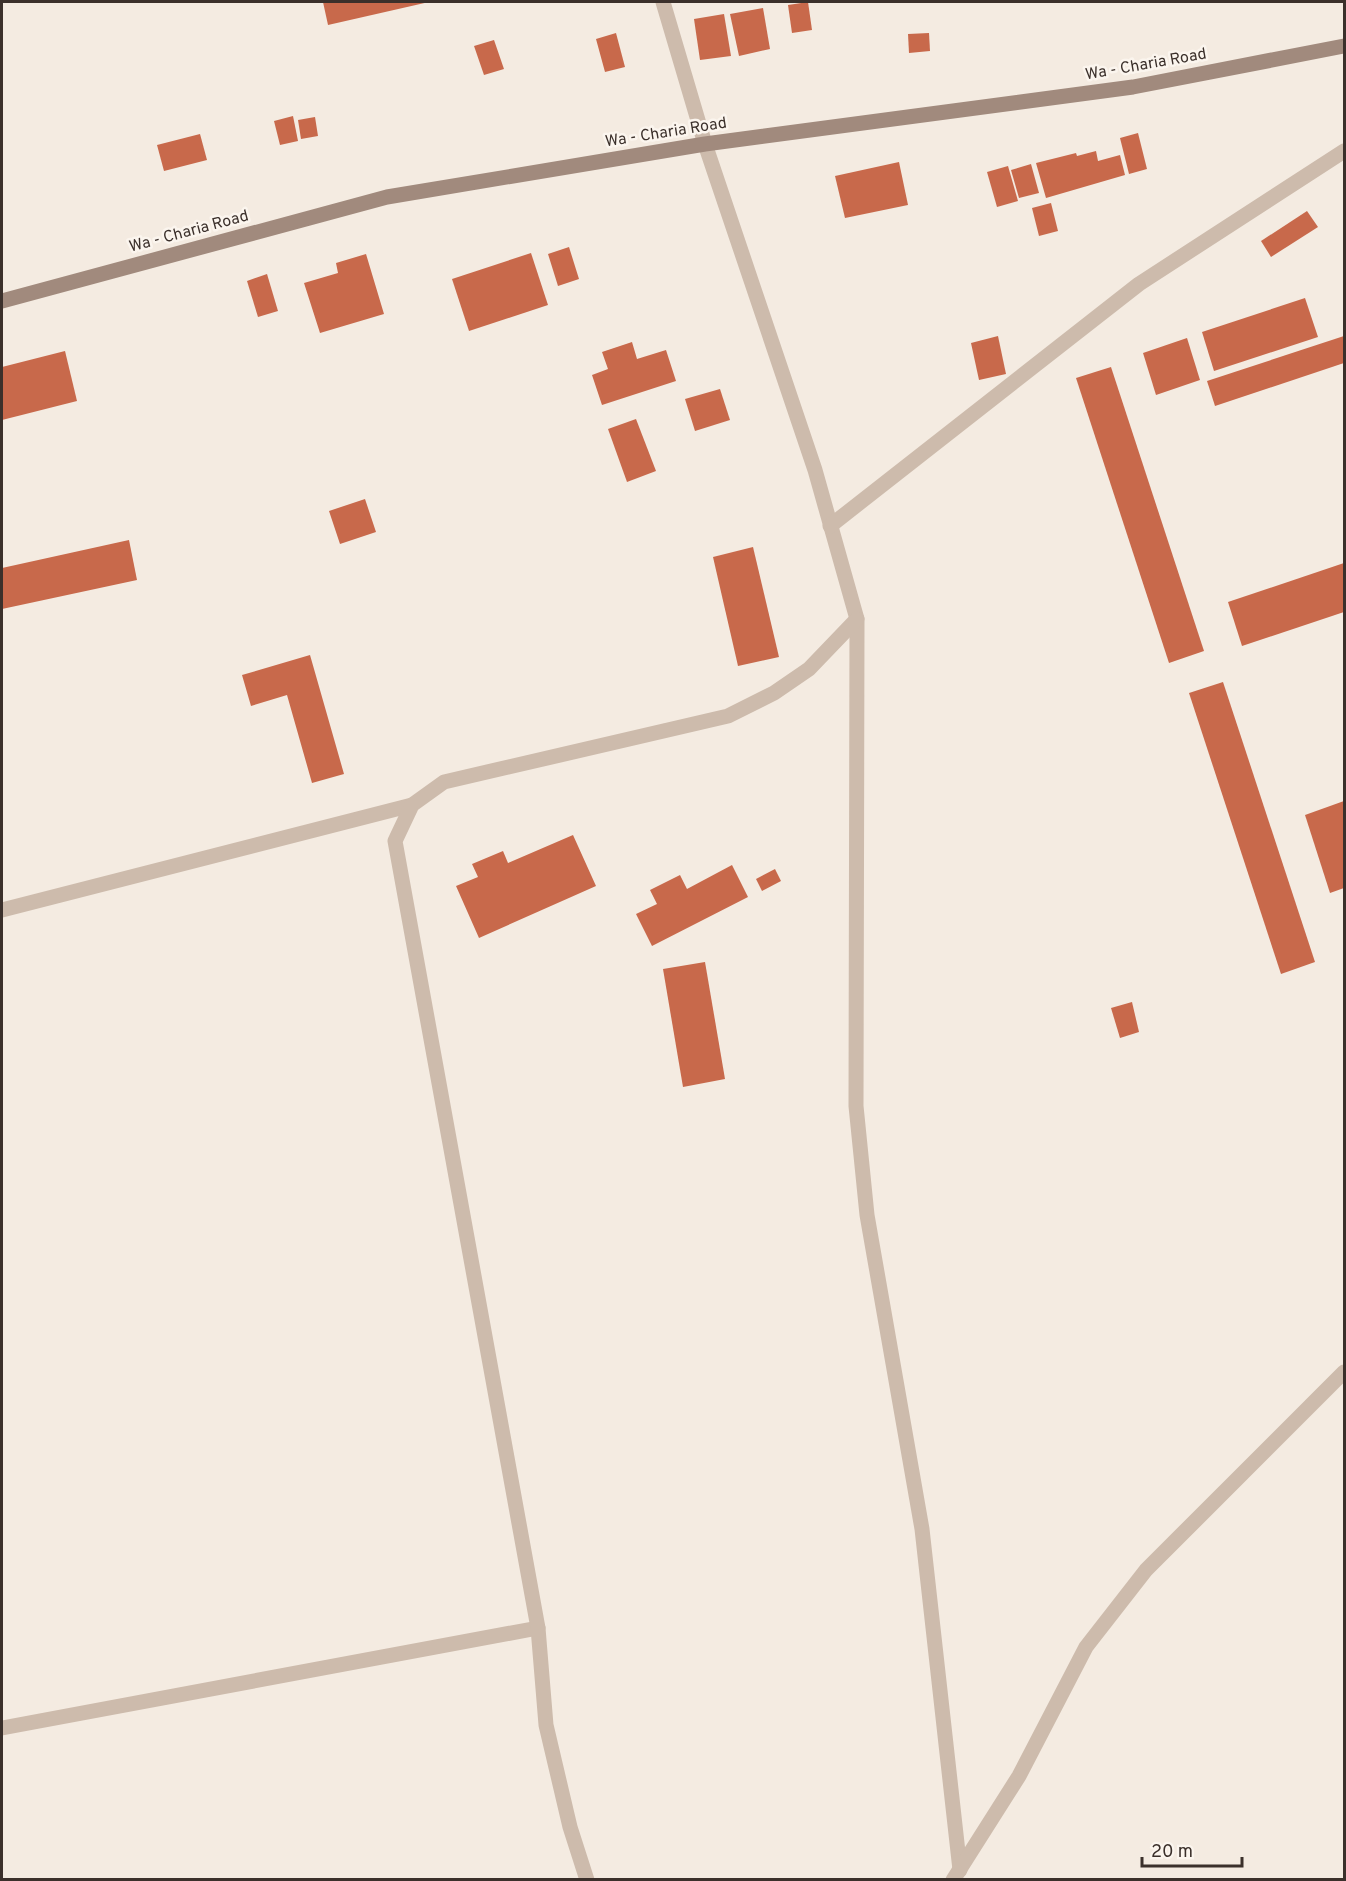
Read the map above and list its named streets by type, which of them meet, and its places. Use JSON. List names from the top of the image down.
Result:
{
  "streets": {
    "street": ["Wa - Charia Road"]
  },
  "scale_bar": "20 m"
}
